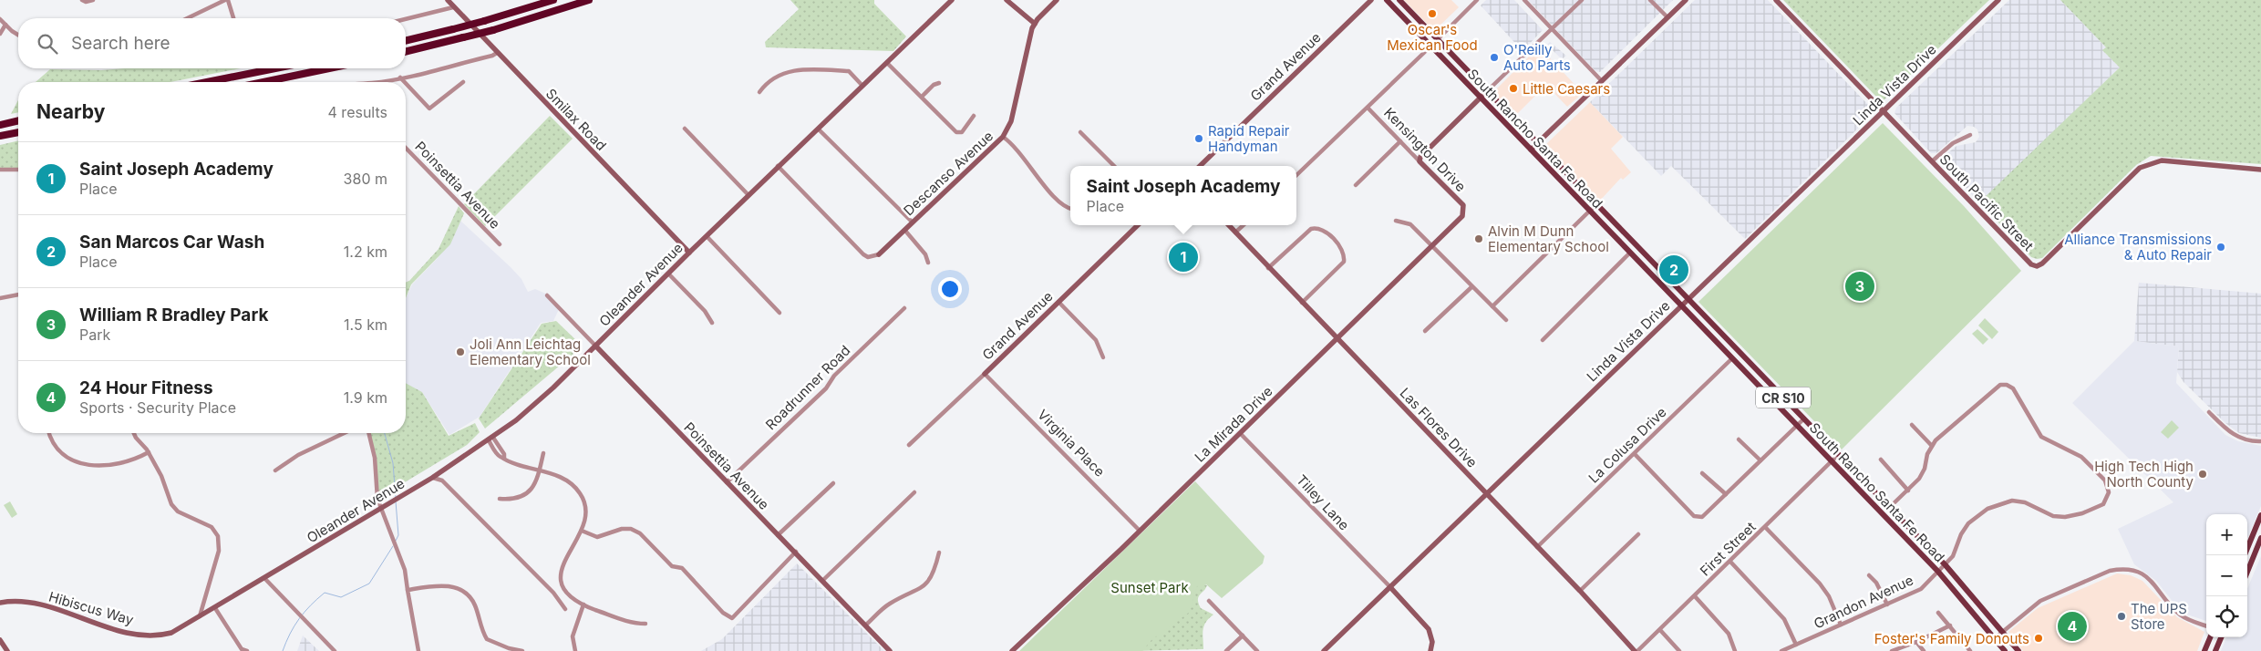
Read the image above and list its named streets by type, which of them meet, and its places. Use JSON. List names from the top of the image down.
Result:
{
  "streets": {
    "main road": ["South Rancho Santa Fe Road", "CR S10"],
    "street": [
      "Grand Avenue",
      "Linda Vista Drive",
      "Smilax Road",
      "Kensington Drive",
      "Descanso Avenue",
      "Poinsettia Avenue",
      "South Pacific Street",
      "Oleander Avenue",
      "Roadrunner Road",
      "La Mirada Drive",
      "Las Flores Drive",
      "Virginia Place",
      "La Colusa Drive",
      "Tilley Lane",
      "First Street",
      "Grandon Avenue",
      "Hibiscus Way"
    ]
  },
  "crossings": [
    ["Grand Avenue", "Virginia Place"],
    ["Linda Vista Drive", "South Rancho Santa Fe Road"],
    ["Linda Vista Drive", "South Pacific Street"],
    ["Linda Vista Drive", "Las Flores Drive"],
    ["Linda Vista Drive", "Tilley Lane"],
    ["Smilax Road", "Oleander Avenue"],
    ["South Rancho Santa Fe Road", "La Colusa Drive"],
    ["South Rancho Santa Fe Road", "First Street"],
    ["South Rancho Santa Fe Road", "Grandon Avenue"],
    ["Kensington Drive", "La Mirada Drive"],
    ["Poinsettia Avenue", "Oleander Avenue"],
    ["Poinsettia Avenue", "Roadrunner Road"],
    ["Oleander Avenue", "Hibiscus Way"],
    ["La Mirada Drive", "Las Flores Drive"],
    ["La Mirada Drive", "Virginia Place"],
    ["La Mirada Drive", "Tilley Lane"],
    ["Las Flores Drive", "La Colusa Drive"],
    ["Las Flores Drive", "First Street"]
  ],
  "parks": ["Sunset Park"],
  "places": [
    "Oscar's Mexican Food",
    "O'Reilly Auto Parts",
    "Little Caesars",
    "Rapid Repair Handyman",
    "Alvin M Dunn Elementary School",
    "Alliance Transmissions & Auto Repair",
    "Joli Ann Leichtag Elementary School",
    "High Tech High North County",
    "The UPS Store",
    "Foster's Family Donouts"
  ],
  "page": {
    "search": "Search here",
    "heading": ["Nearby", "4 results"],
    "list": [
      {
        "mark": "1",
        "name": "Saint Joseph Academy",
        "note": "Place",
        "value": "380 m"
      },
      {
        "mark": "2",
        "name": "San Marcos Car Wash",
        "note": "Place",
        "value": "1.2 km"
      },
      {
        "mark": "3",
        "name": "William R Bradley Park",
        "note": "Park",
        "value": "1.5 km"
      },
      {
        "mark": "4",
        "name": "24 Hour Fitness",
        "note": "Sports · Security Place",
        "value": "1.9 km"
      }
    ],
    "popup": ["Saint Joseph Academy", "Place"],
    "pins": [
      "1",
      "2",
      "3",
      "4"
    ],
    "map_buttons": ["+", "−"]
  }
}
